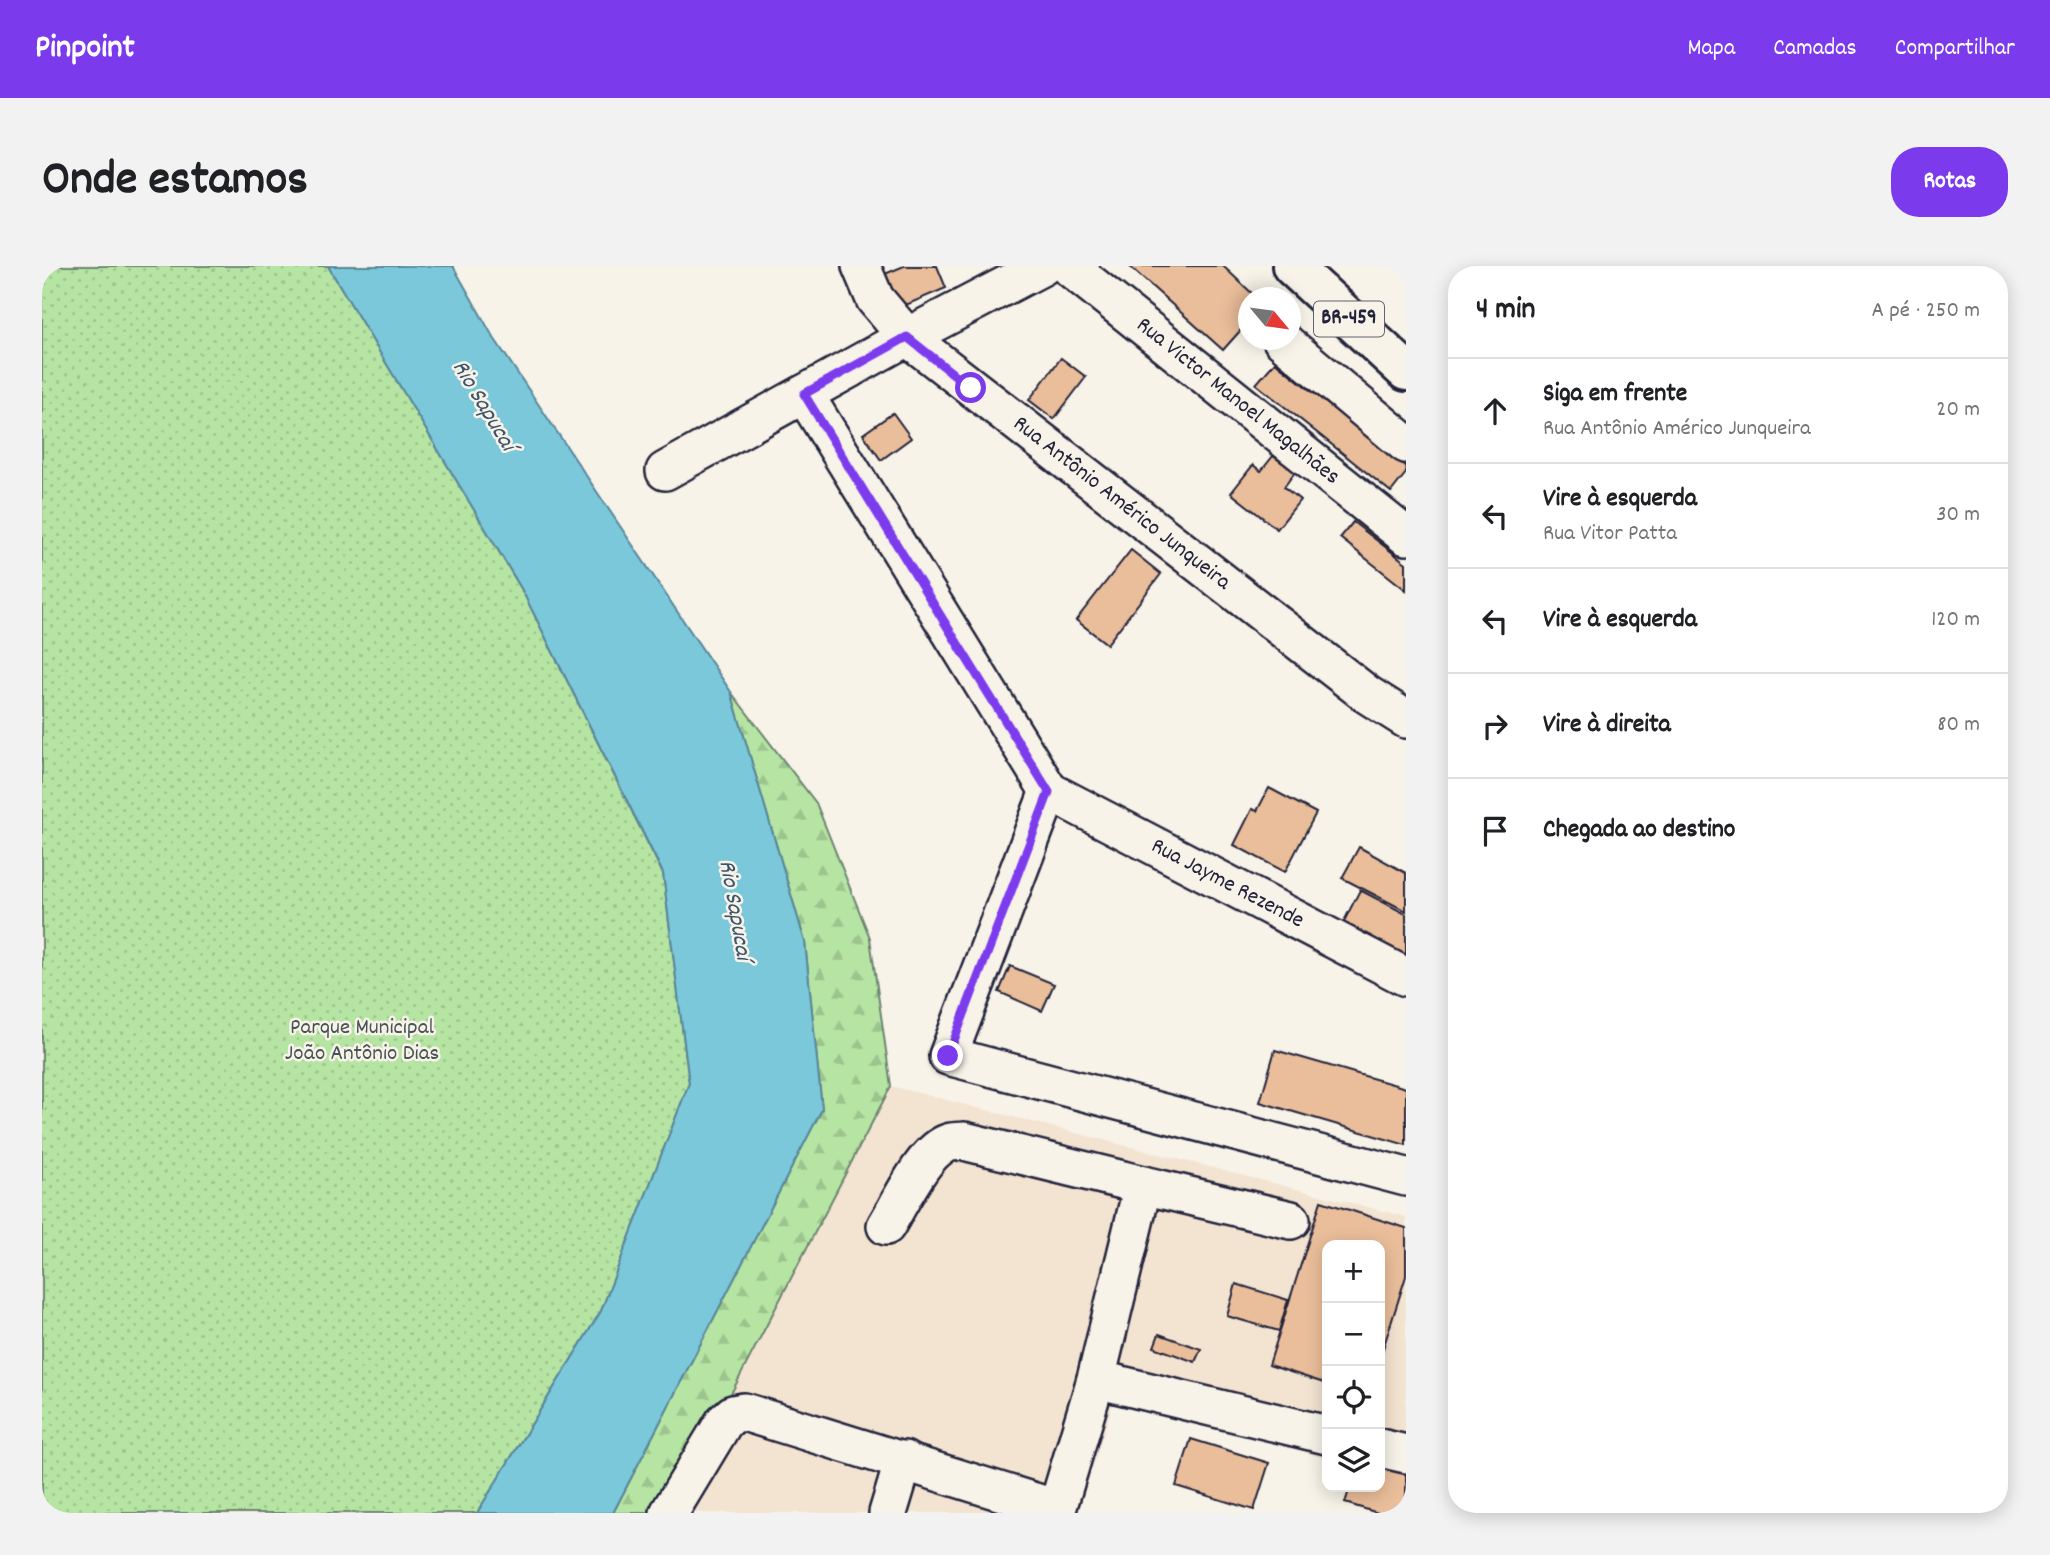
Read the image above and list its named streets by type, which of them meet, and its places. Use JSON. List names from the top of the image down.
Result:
{
  "streets": {
    "highway": ["BR-459"],
    "street": ["Rua Victor Manoel Magalhães", "Rua Antônio Américo Junqueira", "Rua Jayme Rezende"]
  },
  "water": ["Rio Sapucaí"],
  "parks": ["Parque Municipal João Antônio Dias"],
  "north": "bottom right",
  "page": {
    "header": "Pinpoint",
    "nav": ["Mapa", "Camadas", "Compartilhar"],
    "title": "Onde estamos",
    "buttons": "Rotas",
    "heading": ["4 min", "A pé · 250 m"],
    "list": [
      ["Siga em frente", "Rua Antônio Américo Junqueira", "20 m"],
      ["Vire à esquerda", "Rua Vitor Patta", "30 m"],
      ["Vire à esquerda", "120 m"],
      ["Vire à direita", "80 m"],
      "Chegada ao destino"
    ],
    "map_buttons": ["+", "−"]
  }
}
